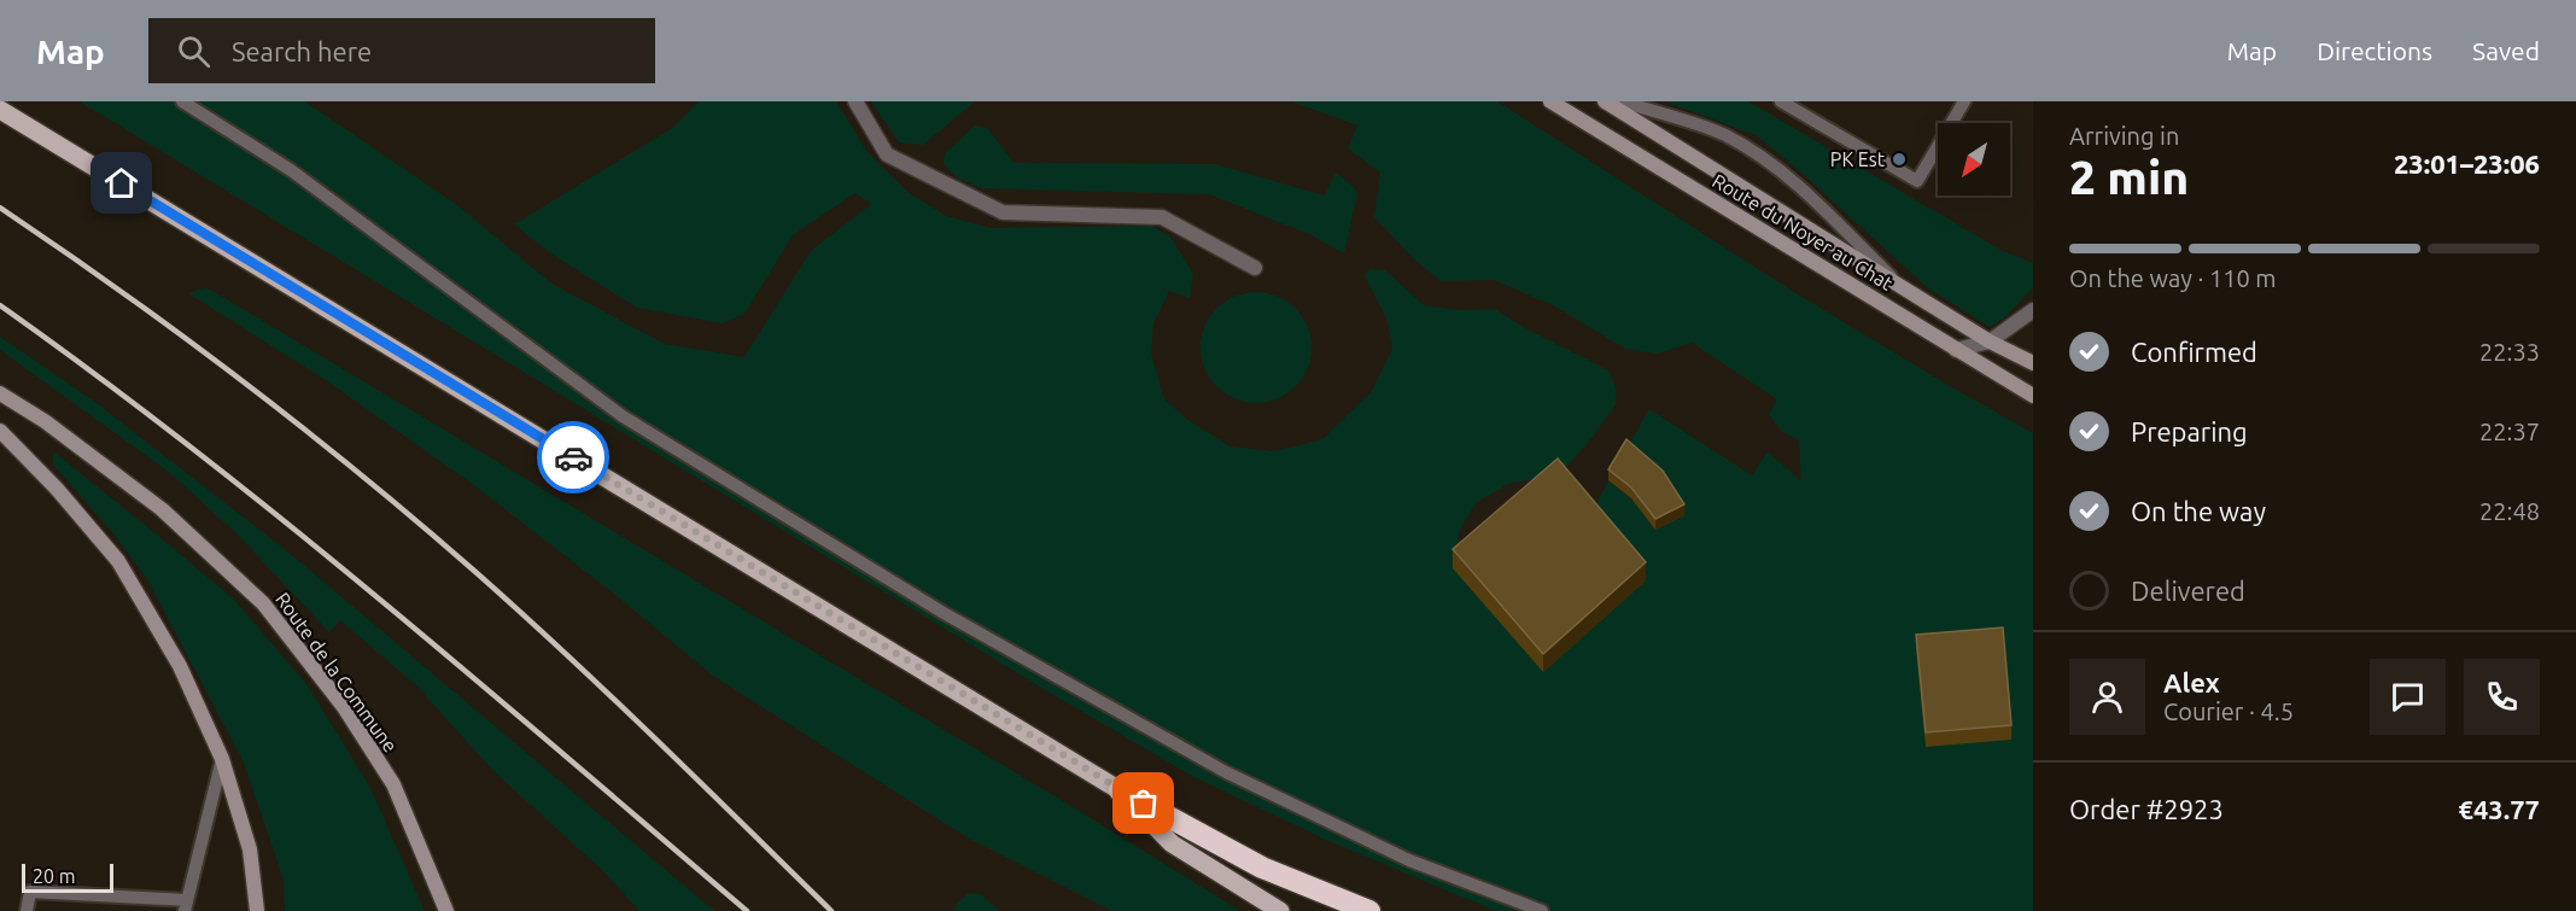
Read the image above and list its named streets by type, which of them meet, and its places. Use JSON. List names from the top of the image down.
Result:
{
  "streets": {
    "main road": ["Route du Noyer au Chat", "Route de la Commune"]
  },
  "places": ["PK Est"],
  "scale_bar": "20 m",
  "north": "bottom left",
  "page": {
    "header": "Map",
    "search": "Search here",
    "nav": ["Map", "Directions", "Saved"],
    "heading": ["2 min", "Arriving in", "23:01–23:06"],
    "panel": [
      "Alex",
      "Courier · 4.5",
      "Order #2923",
      "€43.77"
    ],
    "bar": "On the way · 110 m",
    "list": [
      ["Confirmed", "22:33"],
      ["Preparing", "22:37"],
      ["On the way", "22:48"],
      "Delivered"
    ],
    "scale": "20 m"
  }
}
